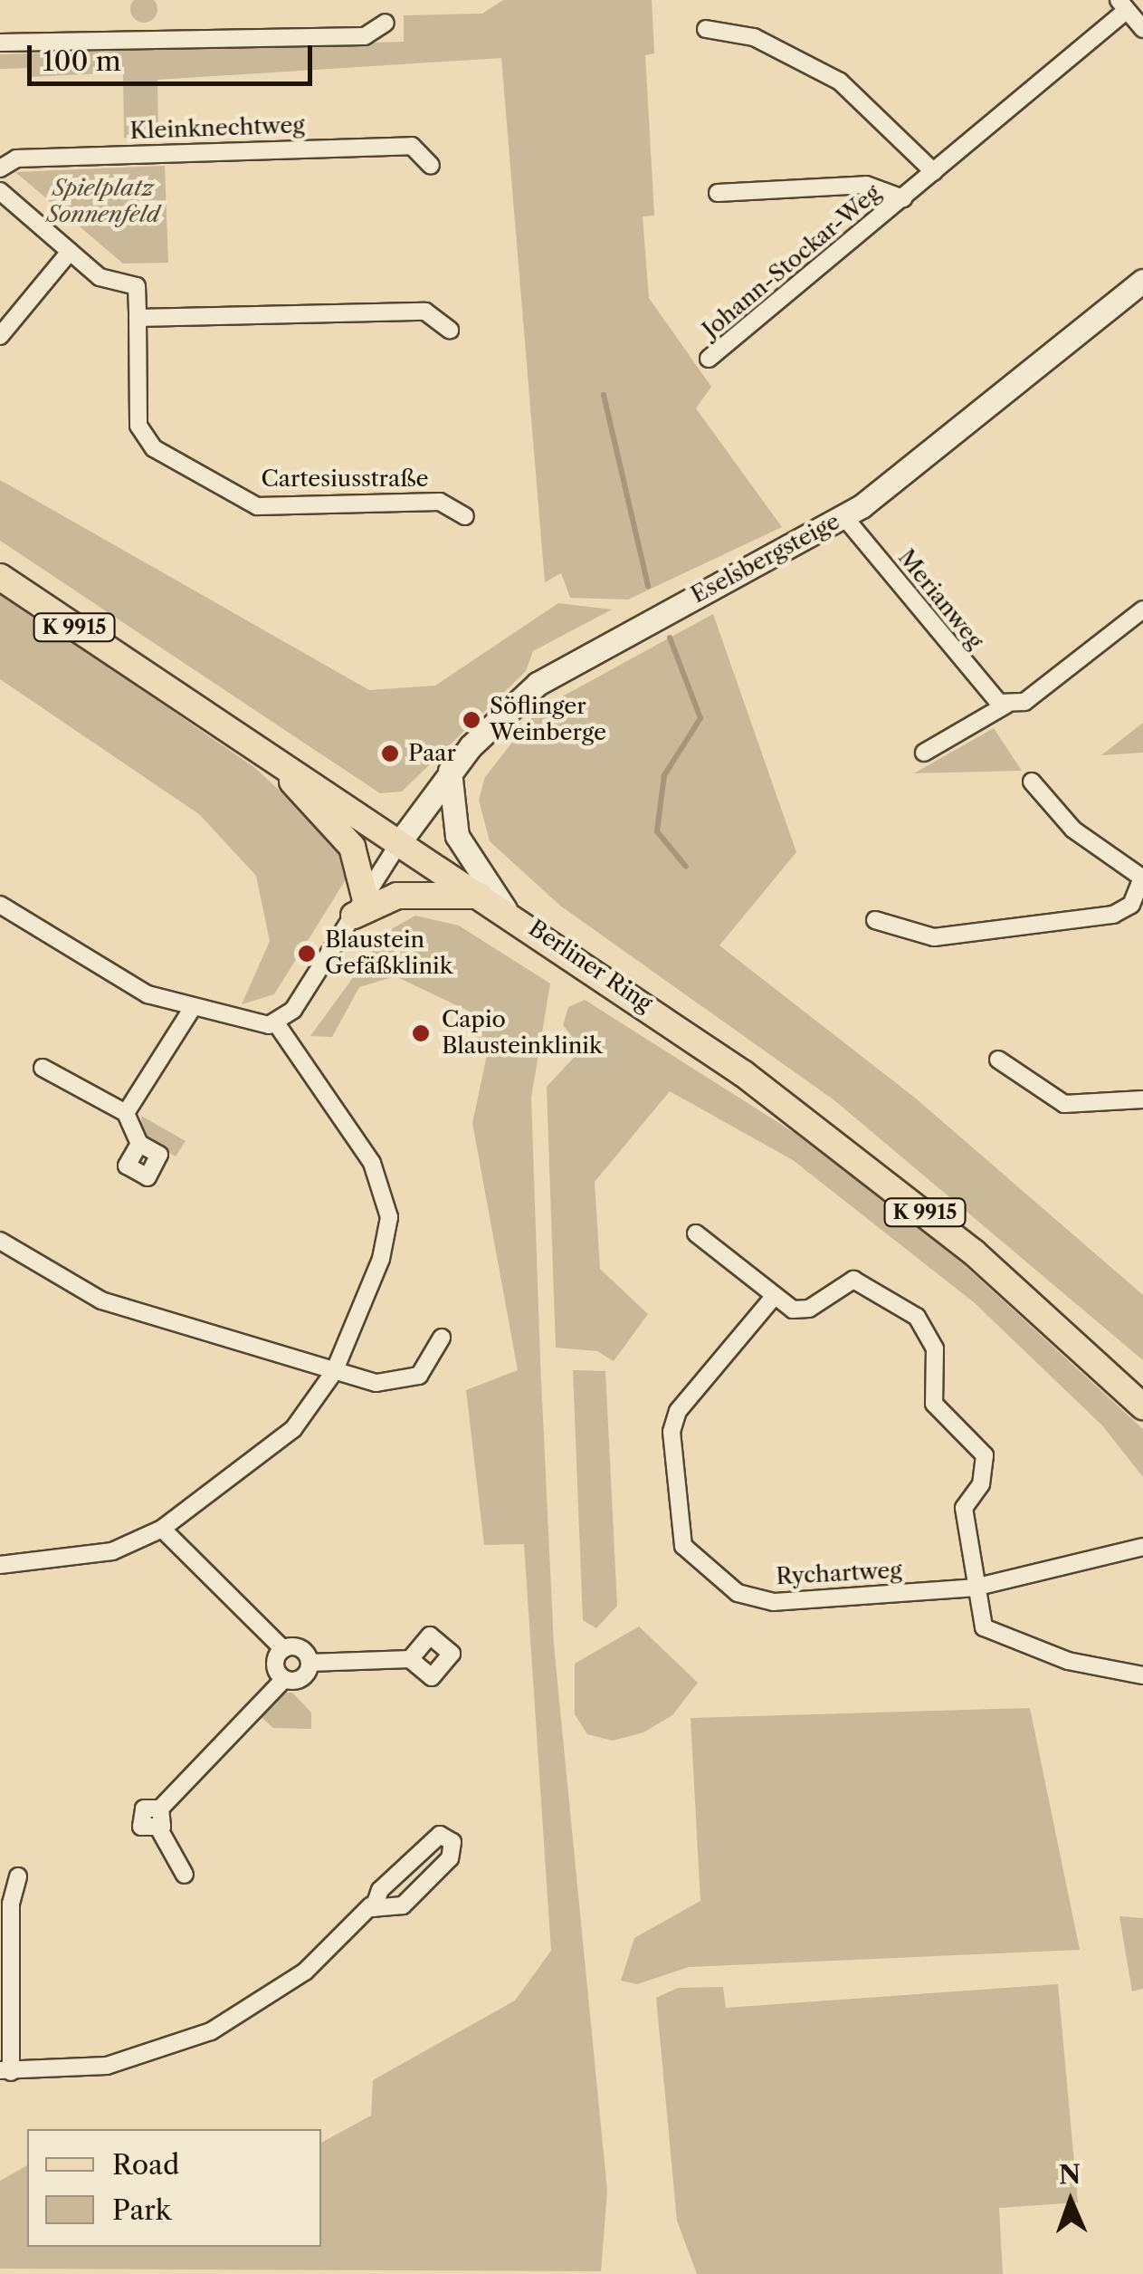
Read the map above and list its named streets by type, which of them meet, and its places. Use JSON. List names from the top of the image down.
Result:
{
  "streets": {
    "main road": ["K 9915", "Berliner Ring"],
    "street": [
      "Kleinknechtweg",
      "Johann-Stockar-Weg",
      "Cartesiusstraße",
      "Eselsbergsteige",
      "Merianweg",
      "Rychartweg"
    ]
  },
  "crossings": [
    ["Eselsbergsteige", "Merianweg"],
    ["Eselsbergsteige", "Berliner Ring"]
  ],
  "parks": ["Spielplatz Sonnenfeld"],
  "places": [
    "Söflinger Weinberge",
    "Paar",
    "Blaustein Gefäßklinik",
    "Capio Blausteinklinik"
  ],
  "legend": ["Road", "Park"],
  "scale_bar": "100 m",
  "north": "top"
}
